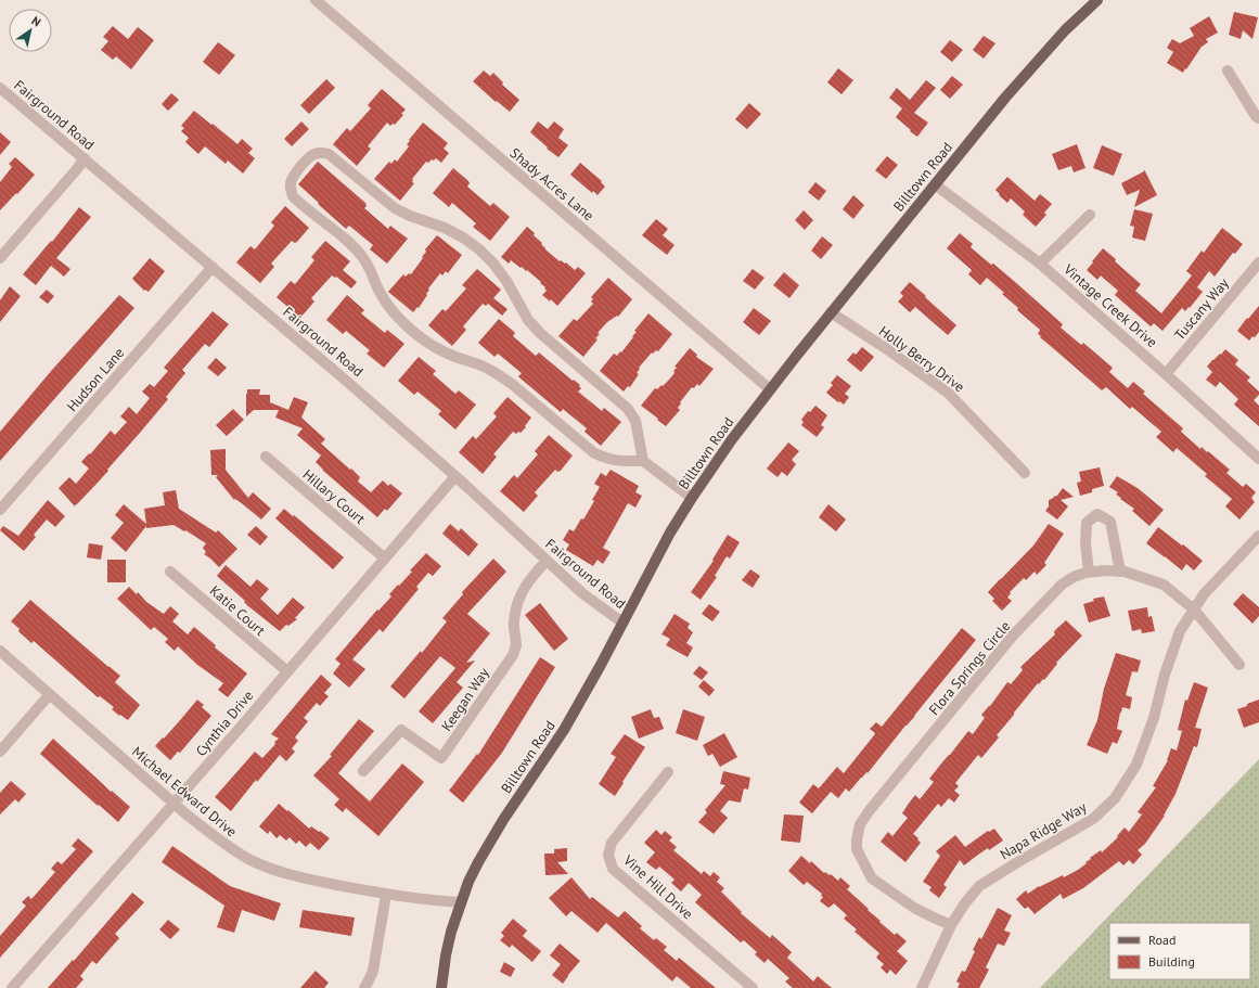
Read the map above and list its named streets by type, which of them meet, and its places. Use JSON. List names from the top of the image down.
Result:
{
  "streets": {
    "main road": ["Billtown Road"],
    "street": [
      "Fairground Road",
      "Shady Acres Lane",
      "Vintage Creek Drive",
      "Tuscany Way",
      "Holly Berry Drive",
      "Hudson Lane",
      "Hillary Court",
      "Katie Court",
      "Flora Springs Circle",
      "Keegan Way",
      "Cynthia Drive",
      "Michael Edward Drive",
      "Napa Ridge Way",
      "Vine Hill Drive"
    ]
  },
  "crossings": [
    ["Fairground Road", "Billtown Road"],
    ["Fairground Road", "Hudson Lane"],
    ["Fairground Road", "Keegan Way"],
    ["Fairground Road", "Cynthia Drive"],
    ["Billtown Road", "Shady Acres Lane"],
    ["Billtown Road", "Vintage Creek Drive"],
    ["Billtown Road", "Holly Berry Drive"],
    ["Billtown Road", "Michael Edward Drive"],
    ["Vintage Creek Drive", "Tuscany Way"],
    ["Hillary Court", "Cynthia Drive"],
    ["Katie Court", "Cynthia Drive"],
    ["Flora Springs Circle", "Napa Ridge Way"],
    ["Cynthia Drive", "Michael Edward Drive"]
  ],
  "legend": ["Road", "Building"],
  "north": "top right"
}
